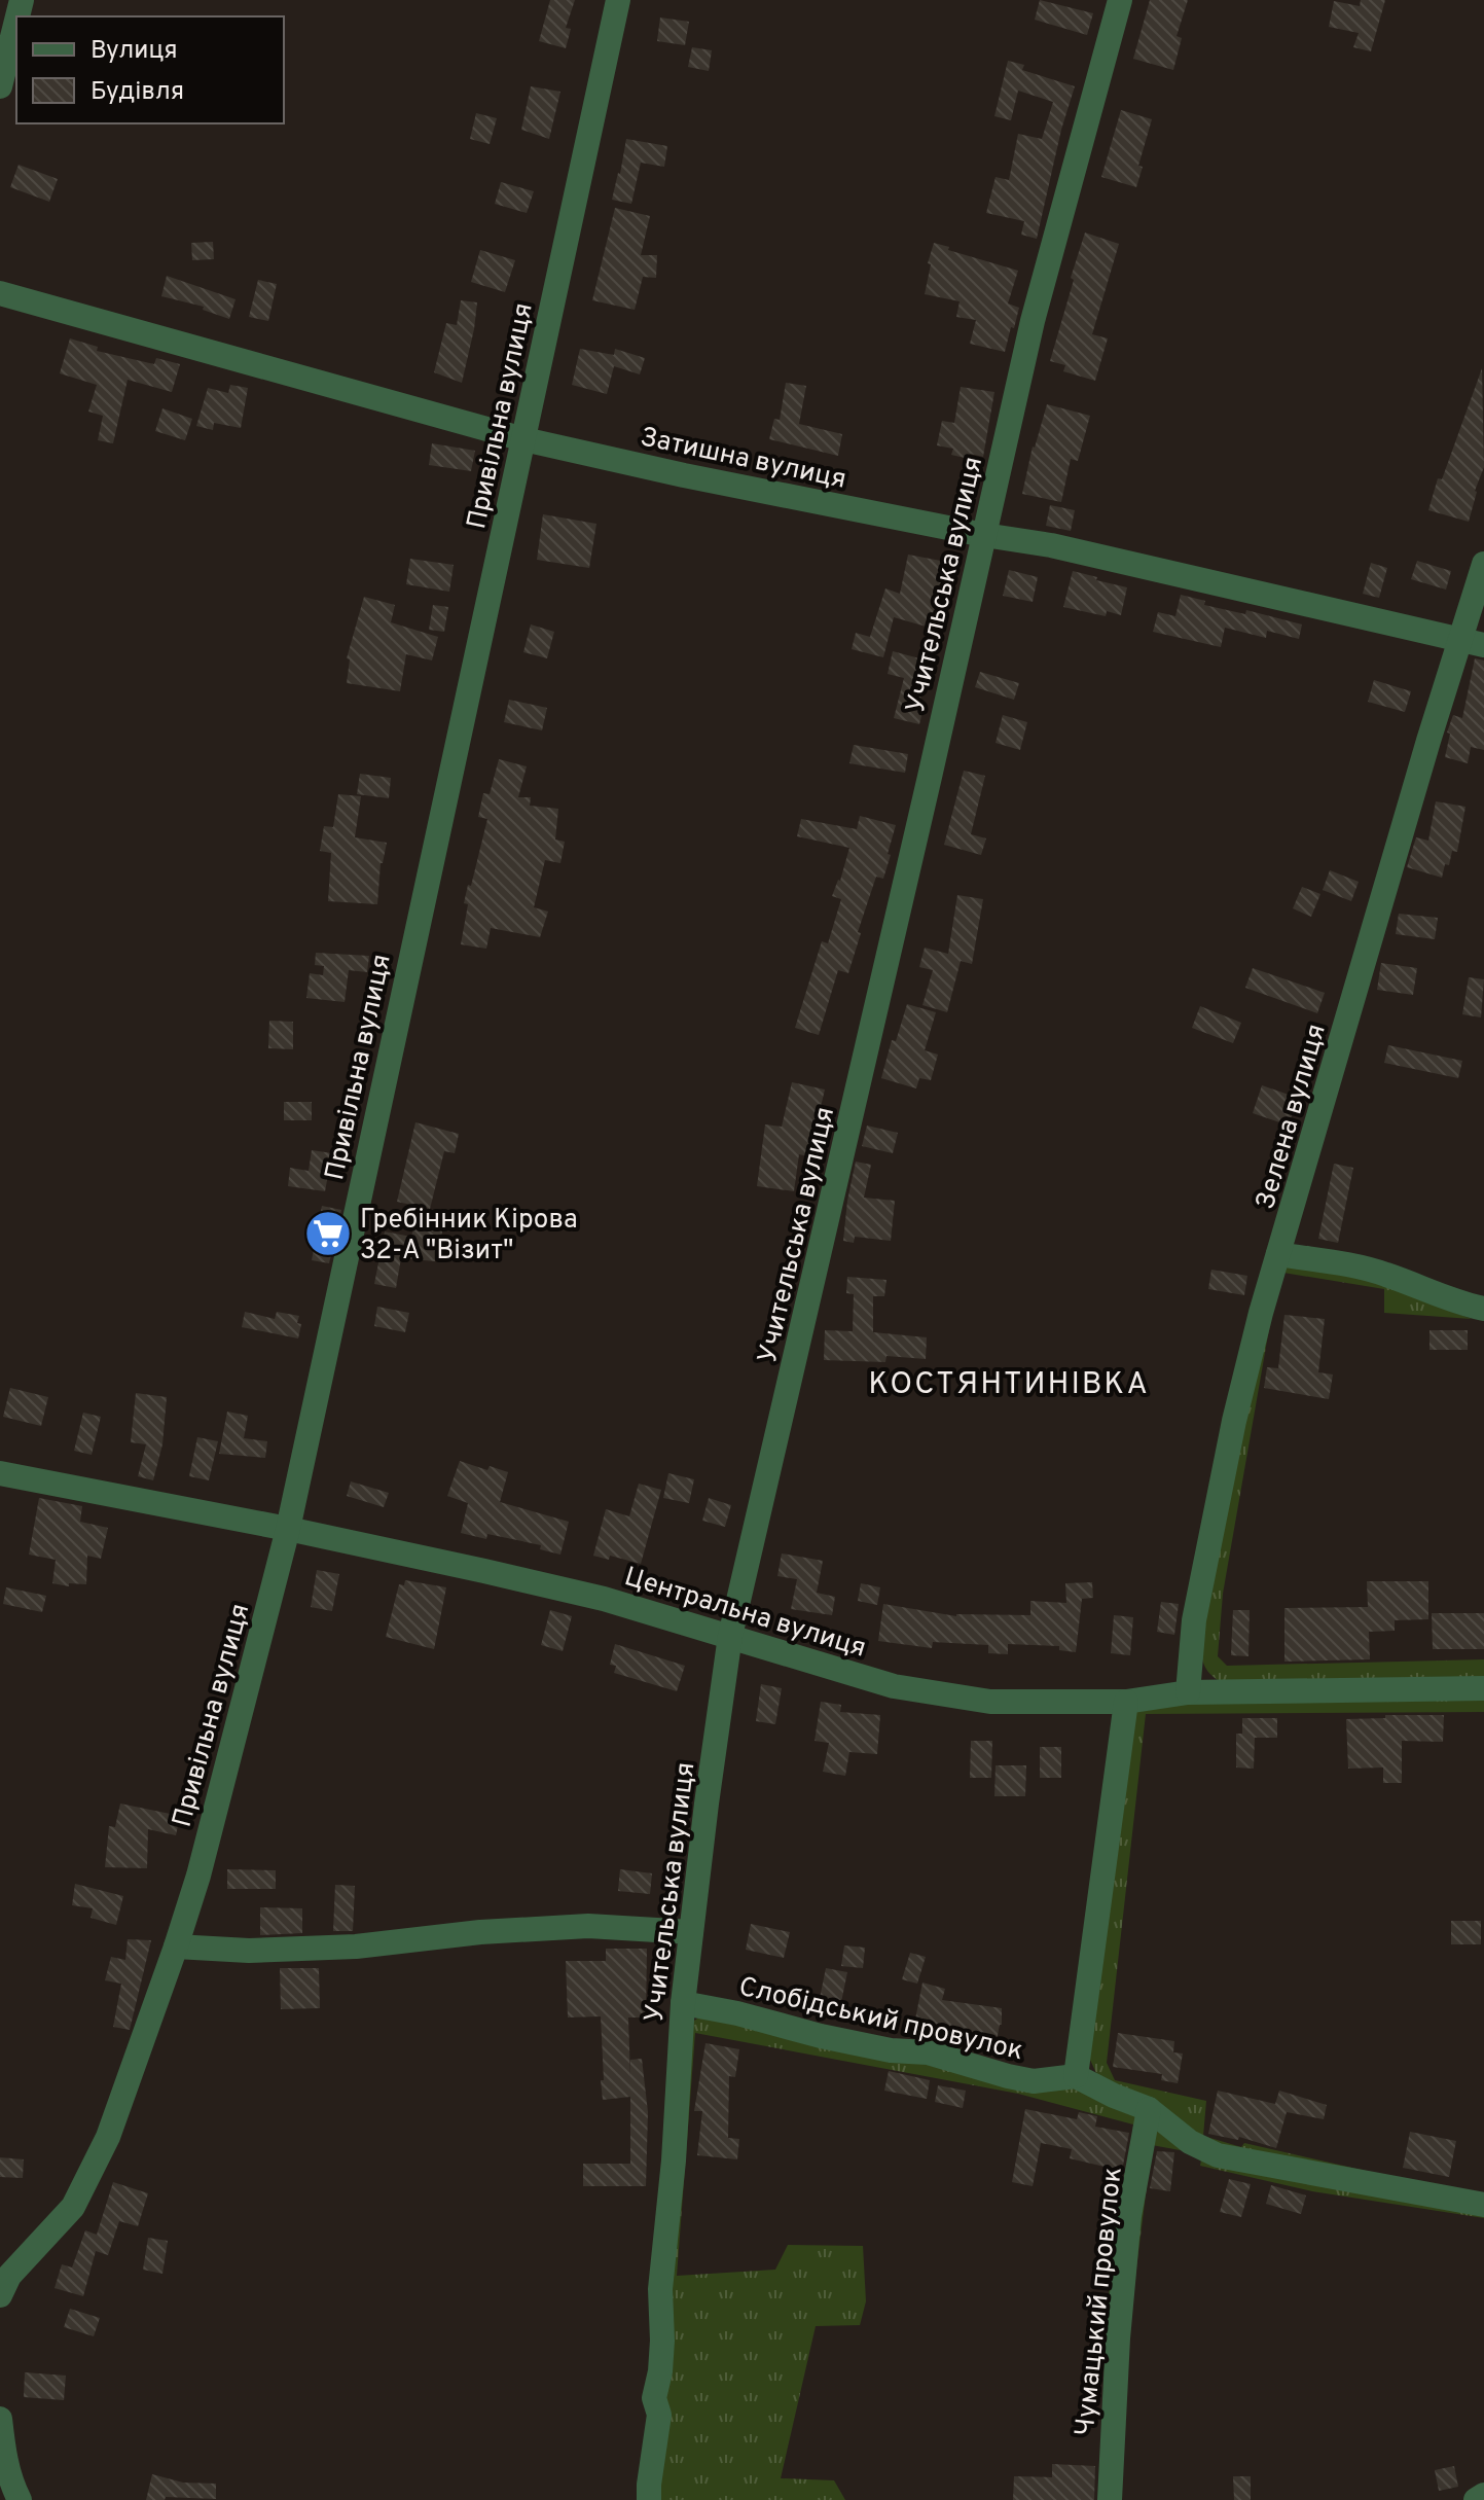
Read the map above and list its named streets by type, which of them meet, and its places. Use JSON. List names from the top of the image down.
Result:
{
  "streets": {
    "street": [
      "Привільна вулиця",
      "Затишна вулиця",
      "Учительська вулиця",
      "Зелена вулиця",
      "Центральна вулиця",
      "Слобідський провулок",
      "Чумацький провулок"
    ]
  },
  "crossings": [
    ["Привільна вулиця", "Затишна вулиця"],
    ["Привільна вулиця", "Центральна вулиця"],
    ["Затишна вулиця", "Учительська вулиця"],
    ["Затишна вулиця", "Зелена вулиця"],
    ["Учительська вулиця", "Центральна вулиця"],
    ["Учительська вулиця", "Слобідський провулок"],
    ["Зелена вулиця", "Центральна вулиця"]
  ],
  "districts": ["КОСТЯНТИНІВКА"],
  "places": {
    "supermarket": ["Гребінник Кірова 32-А \"Візит\""]
  },
  "legend": ["Вулиця", "Будівля"]
}
